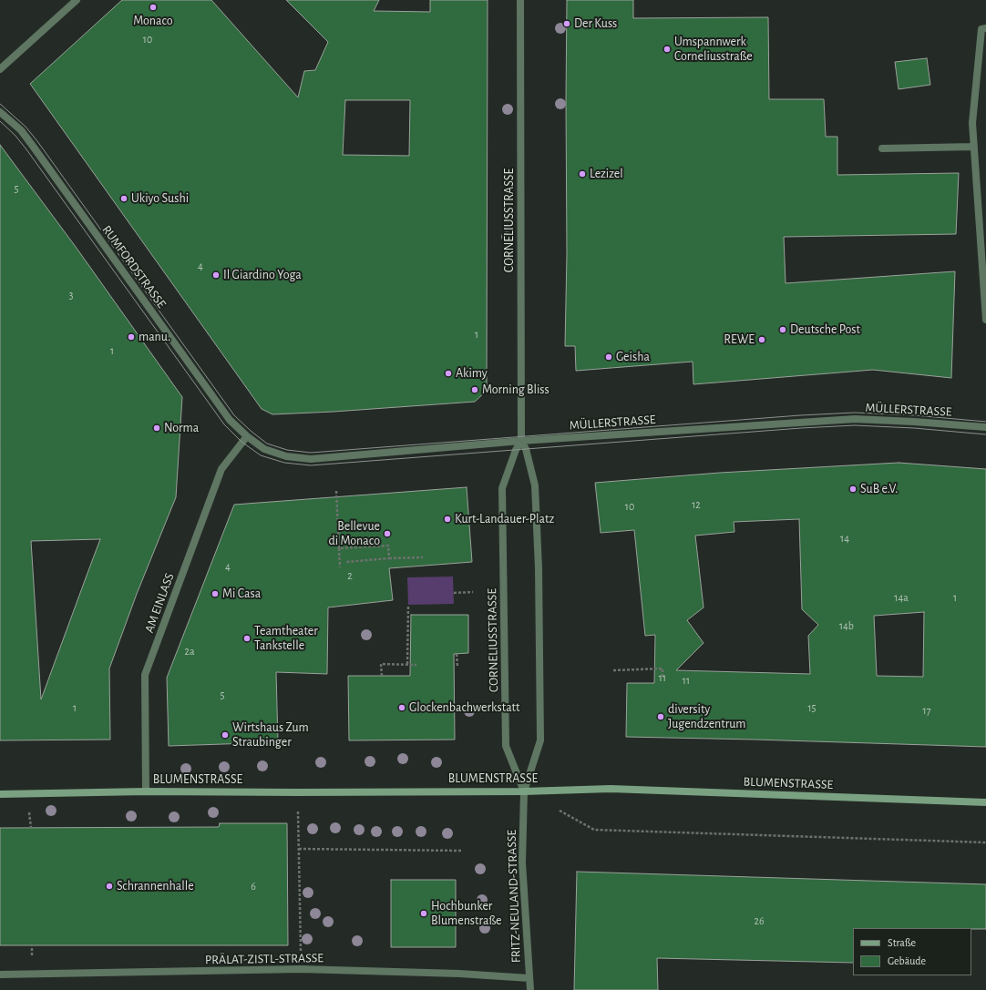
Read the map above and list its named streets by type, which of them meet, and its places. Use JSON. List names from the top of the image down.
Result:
{
  "streets": {
    "main road": ["BLUMENSTRASSE"],
    "street": [
      "CORNELIUSSTRASSE",
      "RUMFORDSTRASSE",
      "MÜLLERSTRASSE",
      "AM EINLASS",
      "FRITZ-NEULAND-STRASSE",
      "PRÄLAT-ZISTL-STRASSE"
    ]
  },
  "crossings": [
    ["CORNELIUSSTRASSE", "MÜLLERSTRASSE"],
    ["CORNELIUSSTRASSE", "BLUMENSTRASSE"],
    ["CORNELIUSSTRASSE", "FRITZ-NEULAND-STRASSE"],
    ["RUMFORDSTRASSE", "MÜLLERSTRASSE"],
    ["RUMFORDSTRASSE", "AM EINLASS"],
    ["MÜLLERSTRASSE", "AM EINLASS"],
    ["AM EINLASS", "BLUMENSTRASSE"],
    ["BLUMENSTRASSE", "FRITZ-NEULAND-STRASSE"],
    ["FRITZ-NEULAND-STRASSE", "PRÄLAT-ZISTL-STRASSE"]
  ],
  "places": [
    "Monaco",
    "Der Kuss",
    "Umspannwerk Corneliusstraße",
    "Lezizel",
    "Ukiyo Sushi",
    "Il Giardino Yoga",
    "Deutsche Post",
    "manu.",
    "REWE",
    "Geisha",
    "Akimy",
    "Morning Bliss",
    "Norma",
    "SuB e.V.",
    "Kurt-Landauer-Platz",
    "Bellevue di Monaco",
    "Mi Casa",
    "Teamtheater Tankstelle",
    "Glockenbachwerkstatt",
    "diversity Jugendzentrum",
    "Wirtshaus Zum Straubinger",
    "Schrannenhalle",
    "Hochbunker Blumenstraße"
  ],
  "house_numbers": [
    "10",
    "5",
    "4",
    "3",
    "1",
    "1",
    "12",
    "10",
    "14",
    "4",
    "2",
    "14a",
    "1",
    "14b",
    "2a",
    "11",
    "11",
    "5",
    "1",
    "15",
    "17",
    "6",
    "26"
  ],
  "legend": ["Straße", "Gebäude"]
}
